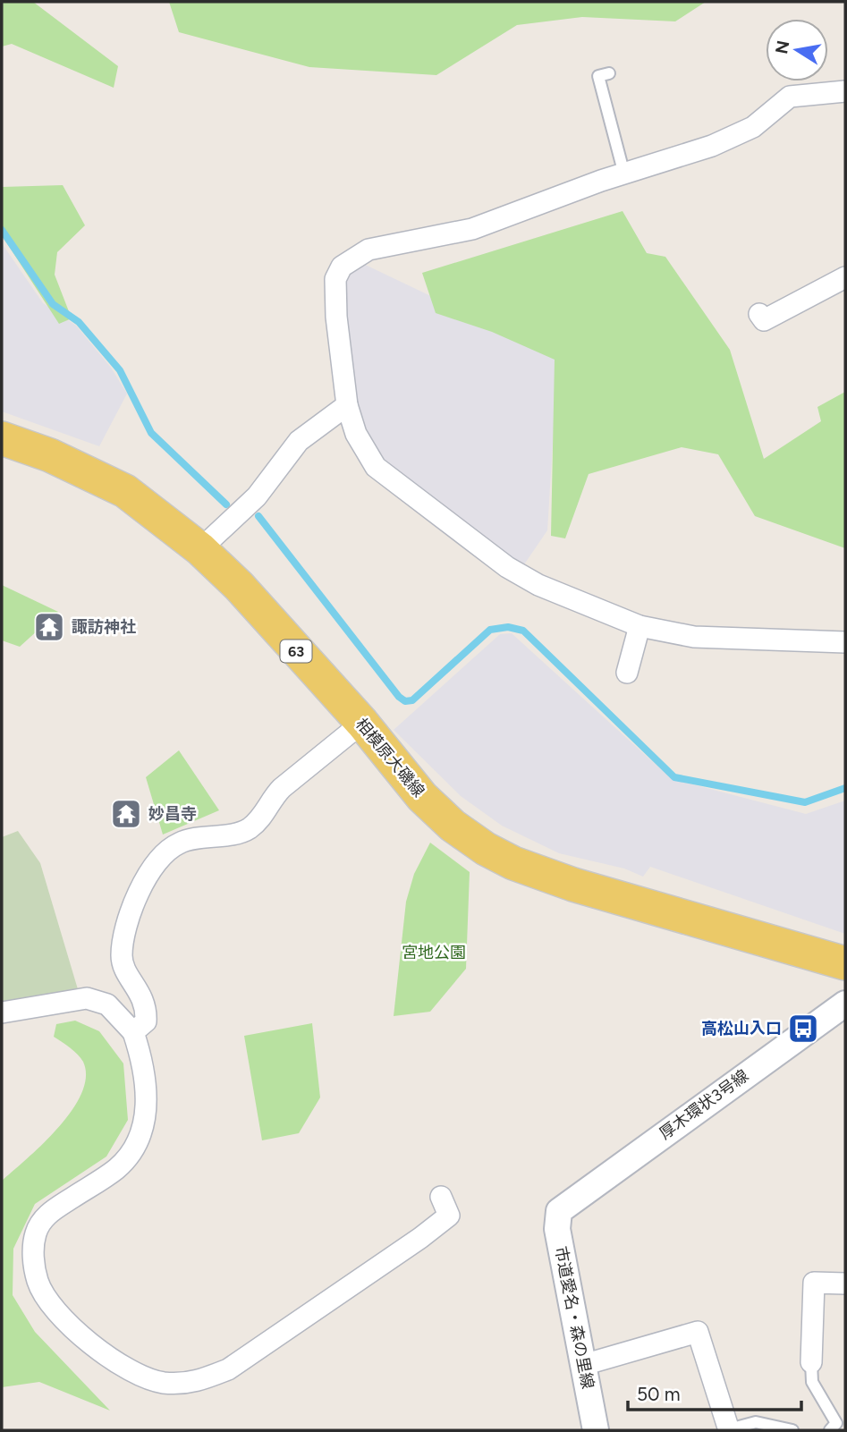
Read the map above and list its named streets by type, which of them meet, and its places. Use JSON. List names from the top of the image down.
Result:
{
  "streets": {
    "main road": ["63", "相模原大磯線"],
    "street": ["厚木環状3号線", "市道愛名・森の里線"]
  },
  "crossings": [
    ["厚木環状3号線", "市道愛名・森の里線"]
  ],
  "parks": ["宮地公園"],
  "places": {
    "temple": ["諏訪神社", "妙昌寺"],
    "bus stop": ["高松山入口"]
  },
  "scale_bar": "50 m",
  "north": "left"
}
